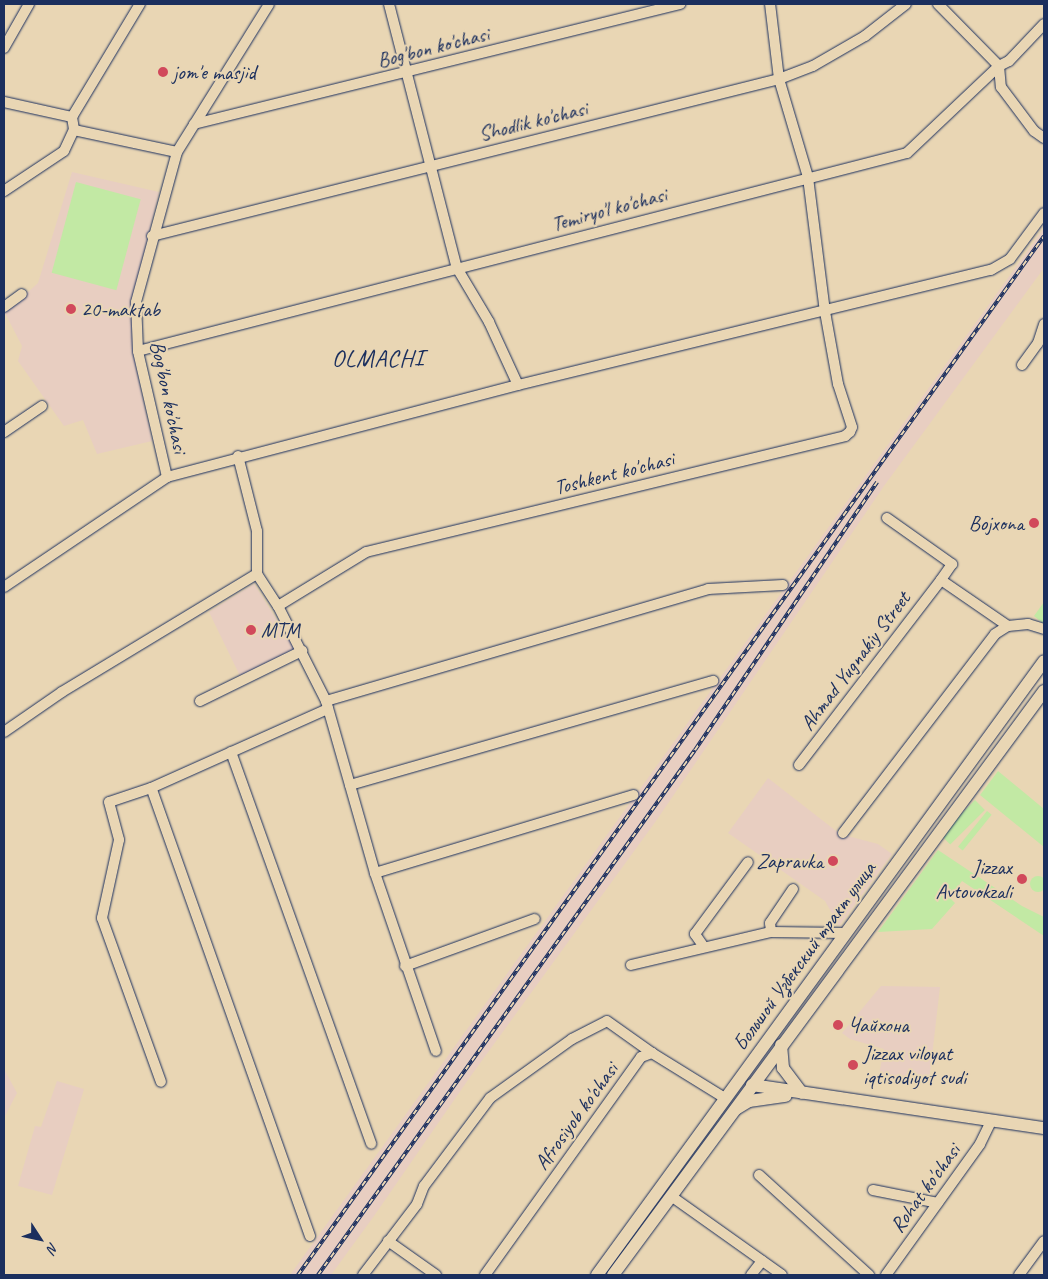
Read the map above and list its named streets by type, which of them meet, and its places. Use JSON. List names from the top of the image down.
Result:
{
  "streets": {
    "main road": ["Большой Узбекский тракт улица"],
    "street": [
      "Bog'bon ko'chasi",
      "Shodlik ko'chasi",
      "Temiryo'l ko'chasi",
      "Toshkent ko'chasi",
      "Ahmad Yugnakiy Street",
      "Afrosiyob ko'chasi",
      "Rohat ko'chasi"
    ]
  },
  "crossings": [
    ["Bog'bon ko'chasi", "Shodlik ko'chasi"],
    ["Bog'bon ko'chasi", "Temiryo'l ko'chasi"]
  ],
  "districts": ["OLMACHI"],
  "places": [
    "jom'e masjid",
    "20-maktab",
    "Bojxona",
    "MTM",
    "Zapravka",
    "Jizzax Avtovokzali",
    "Чайхона",
    "Jizzax viloyat iqtisodiyot sudi"
  ],
  "north": "bottom right"
}
